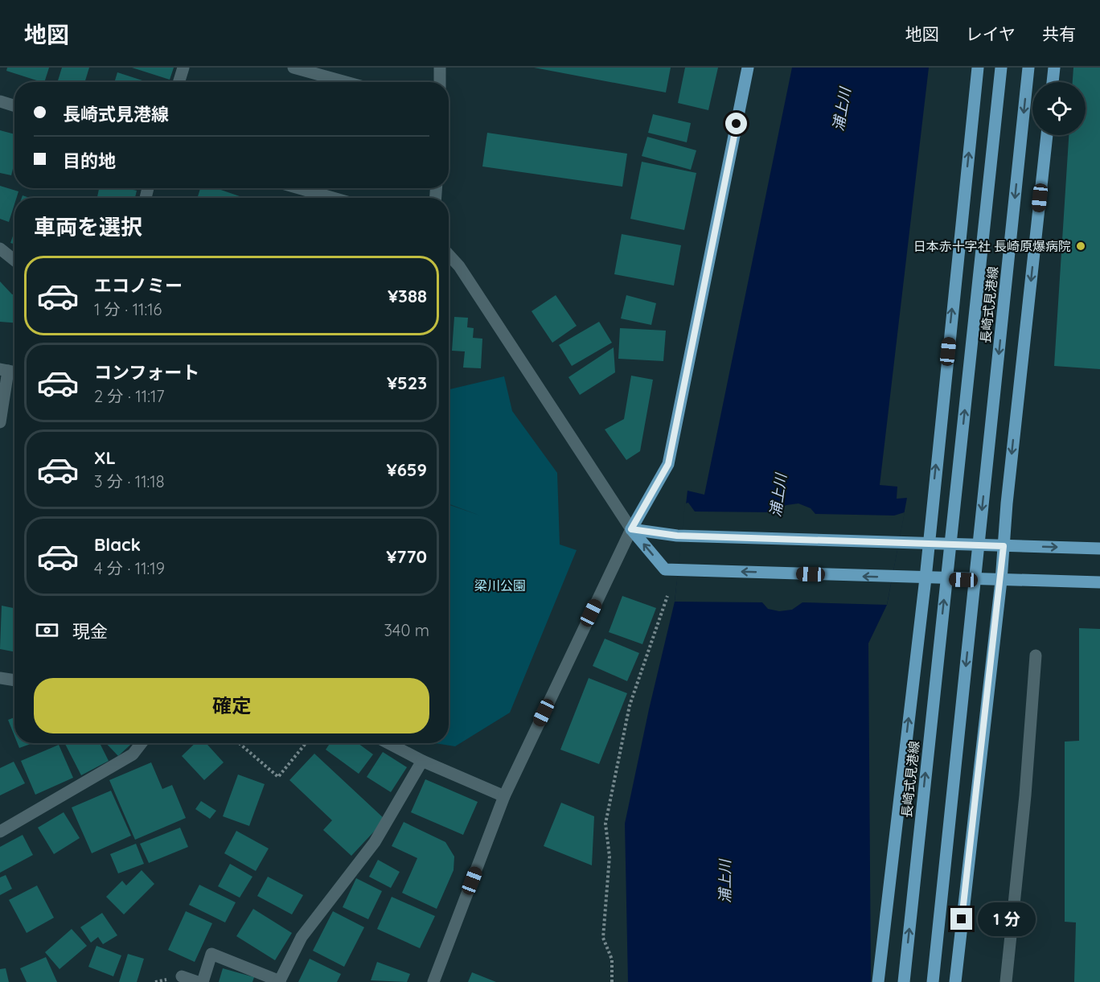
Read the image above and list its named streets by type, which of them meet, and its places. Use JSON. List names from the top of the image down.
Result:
{
  "streets": {
    "main road": ["長崎式見港線"]
  },
  "water": ["浦上川"],
  "parks": ["梁川公園"],
  "places": ["日本赤十字社 長崎原爆病院"],
  "page": {
    "header": "地図",
    "nav": ["地図", "レイヤ", "共有"],
    "banner": ["長崎式見港線", "目的地"],
    "heading": "車両を選択",
    "list": [
      {
        "name": "エコノミー",
        "note": "1 分 · 11:16",
        "value": "¥388"
      },
      {
        "name": "コンフォート",
        "note": "2 分 · 11:17",
        "value": "¥523"
      },
      {
        "name": "XL",
        "note": "3 分 · 11:18",
        "value": "¥659"
      },
      {
        "name": "Black",
        "note": "4 分 · 11:19",
        "value": "¥770"
      }
    ],
    "pay": ["現金", "340 m"],
    "buttons": "確定",
    "bubble": "1 分"
  }
}
